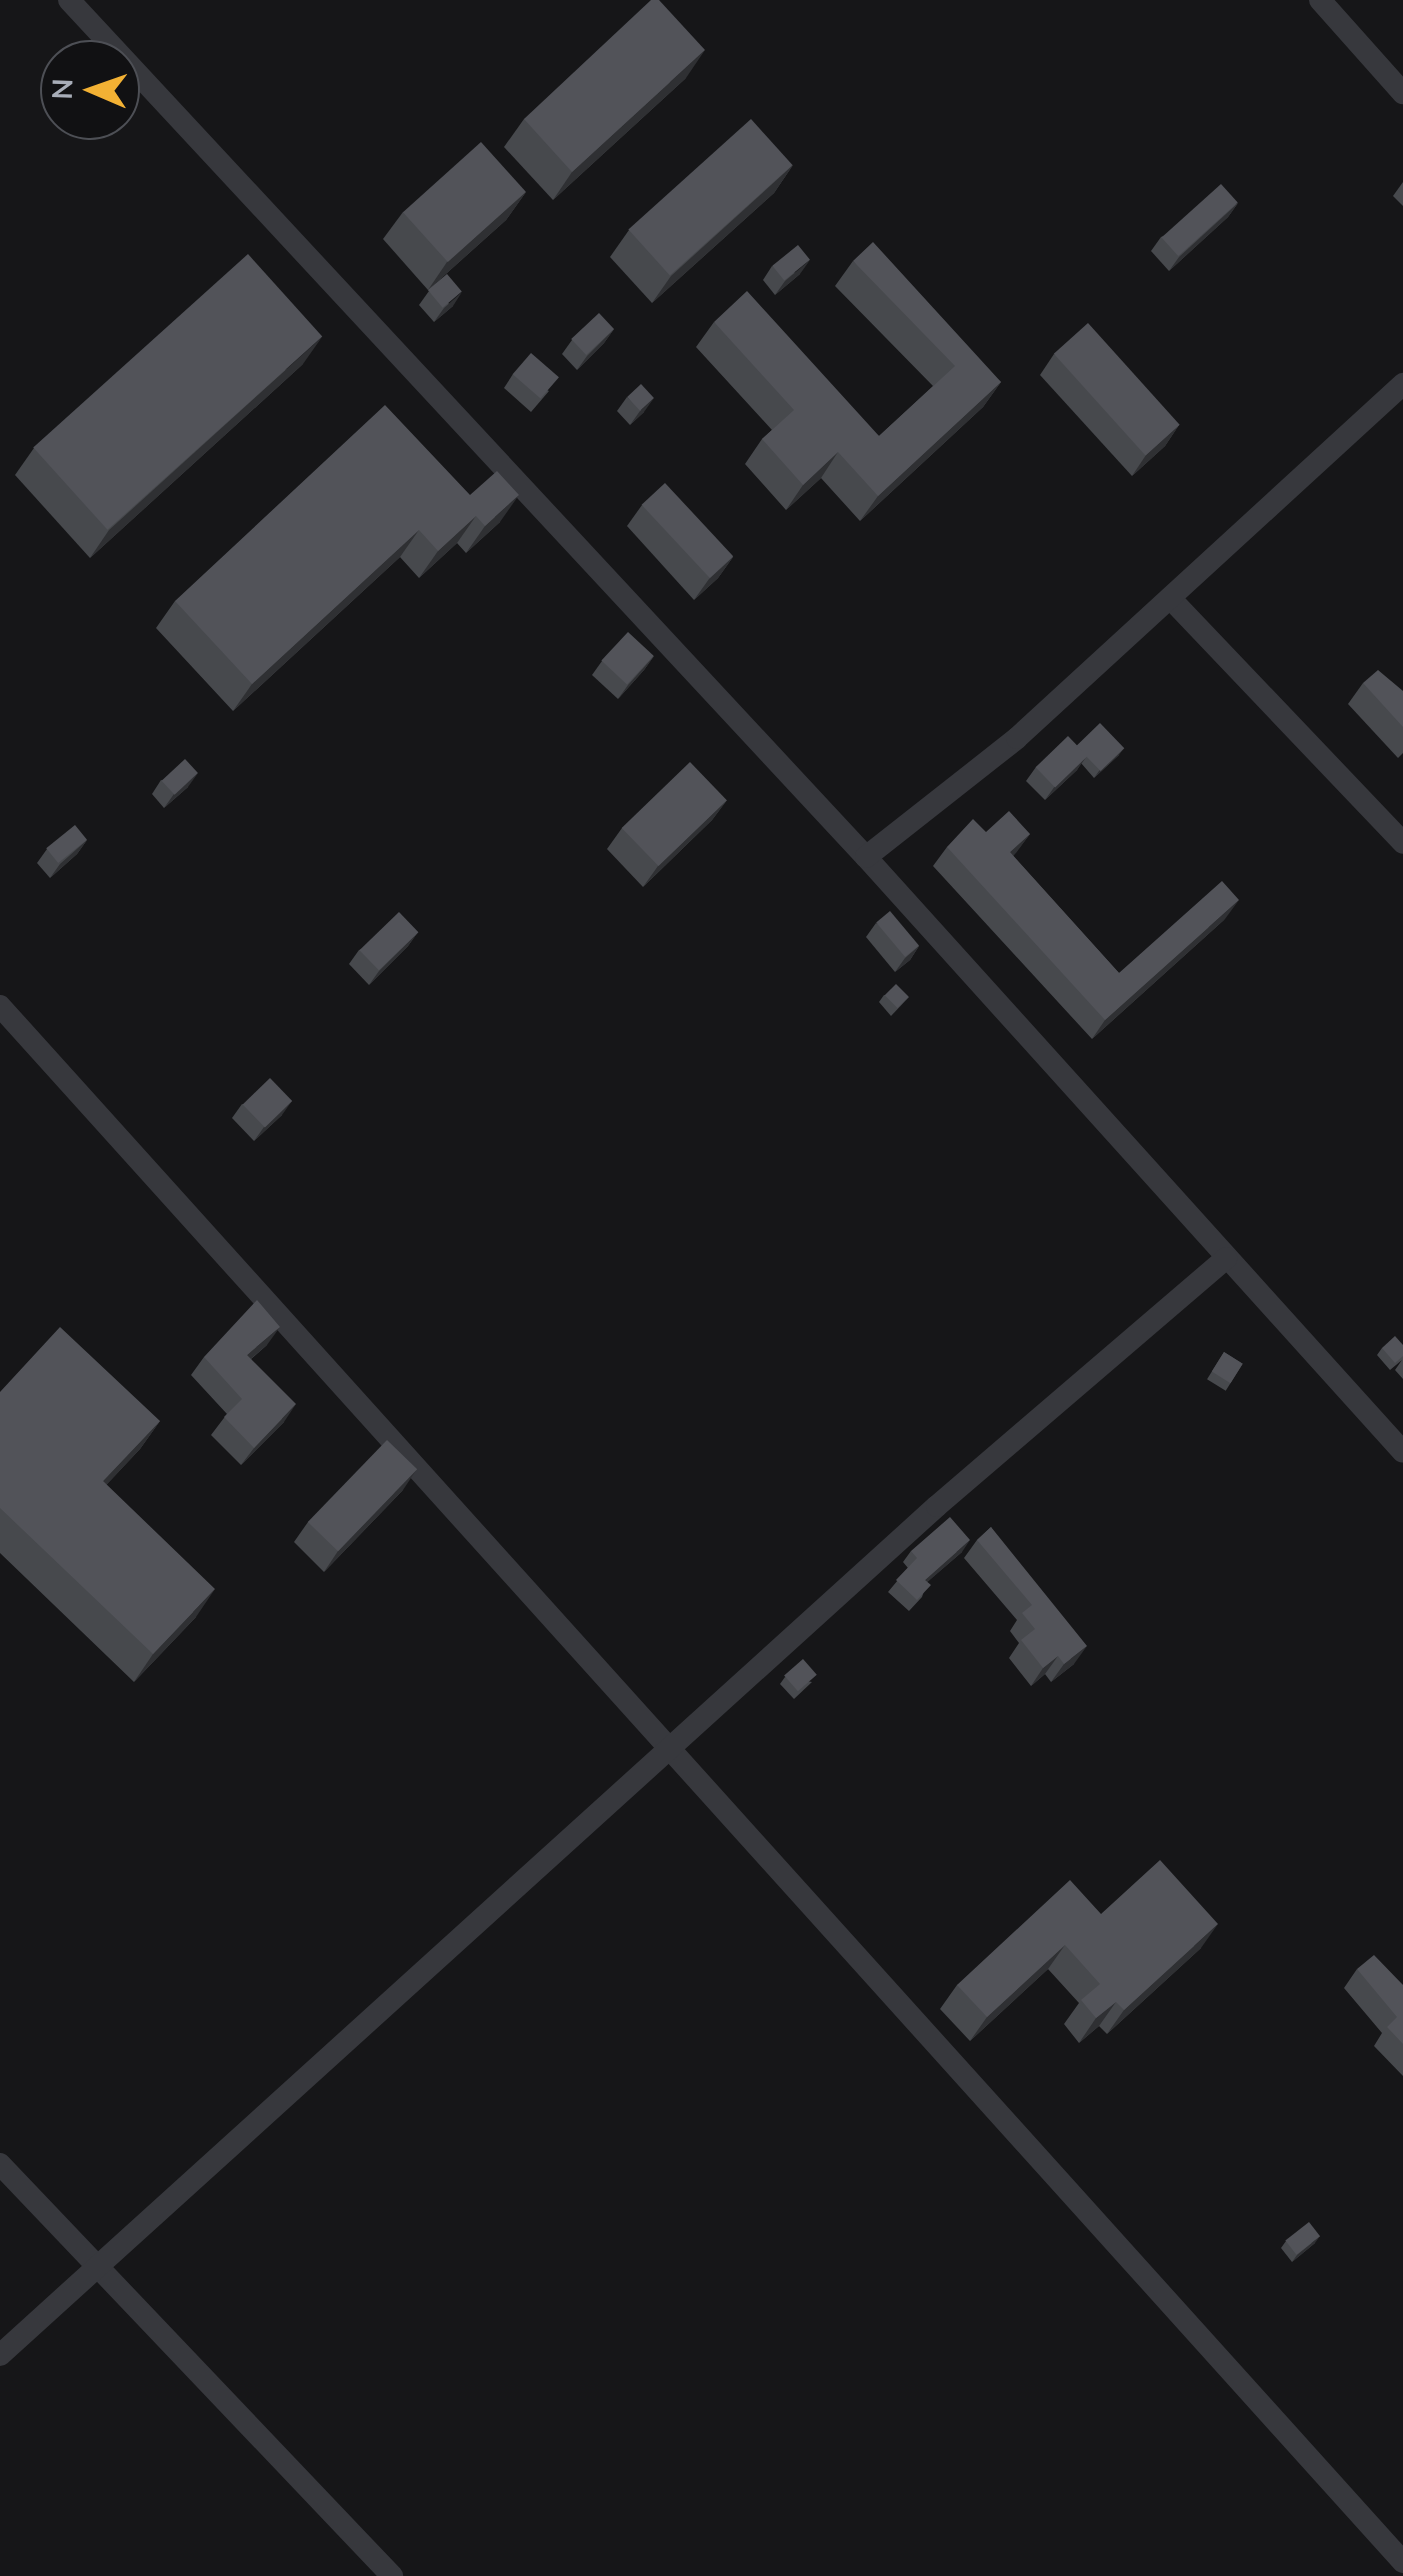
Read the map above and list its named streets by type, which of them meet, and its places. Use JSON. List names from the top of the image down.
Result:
{
  "north": "left"
}
